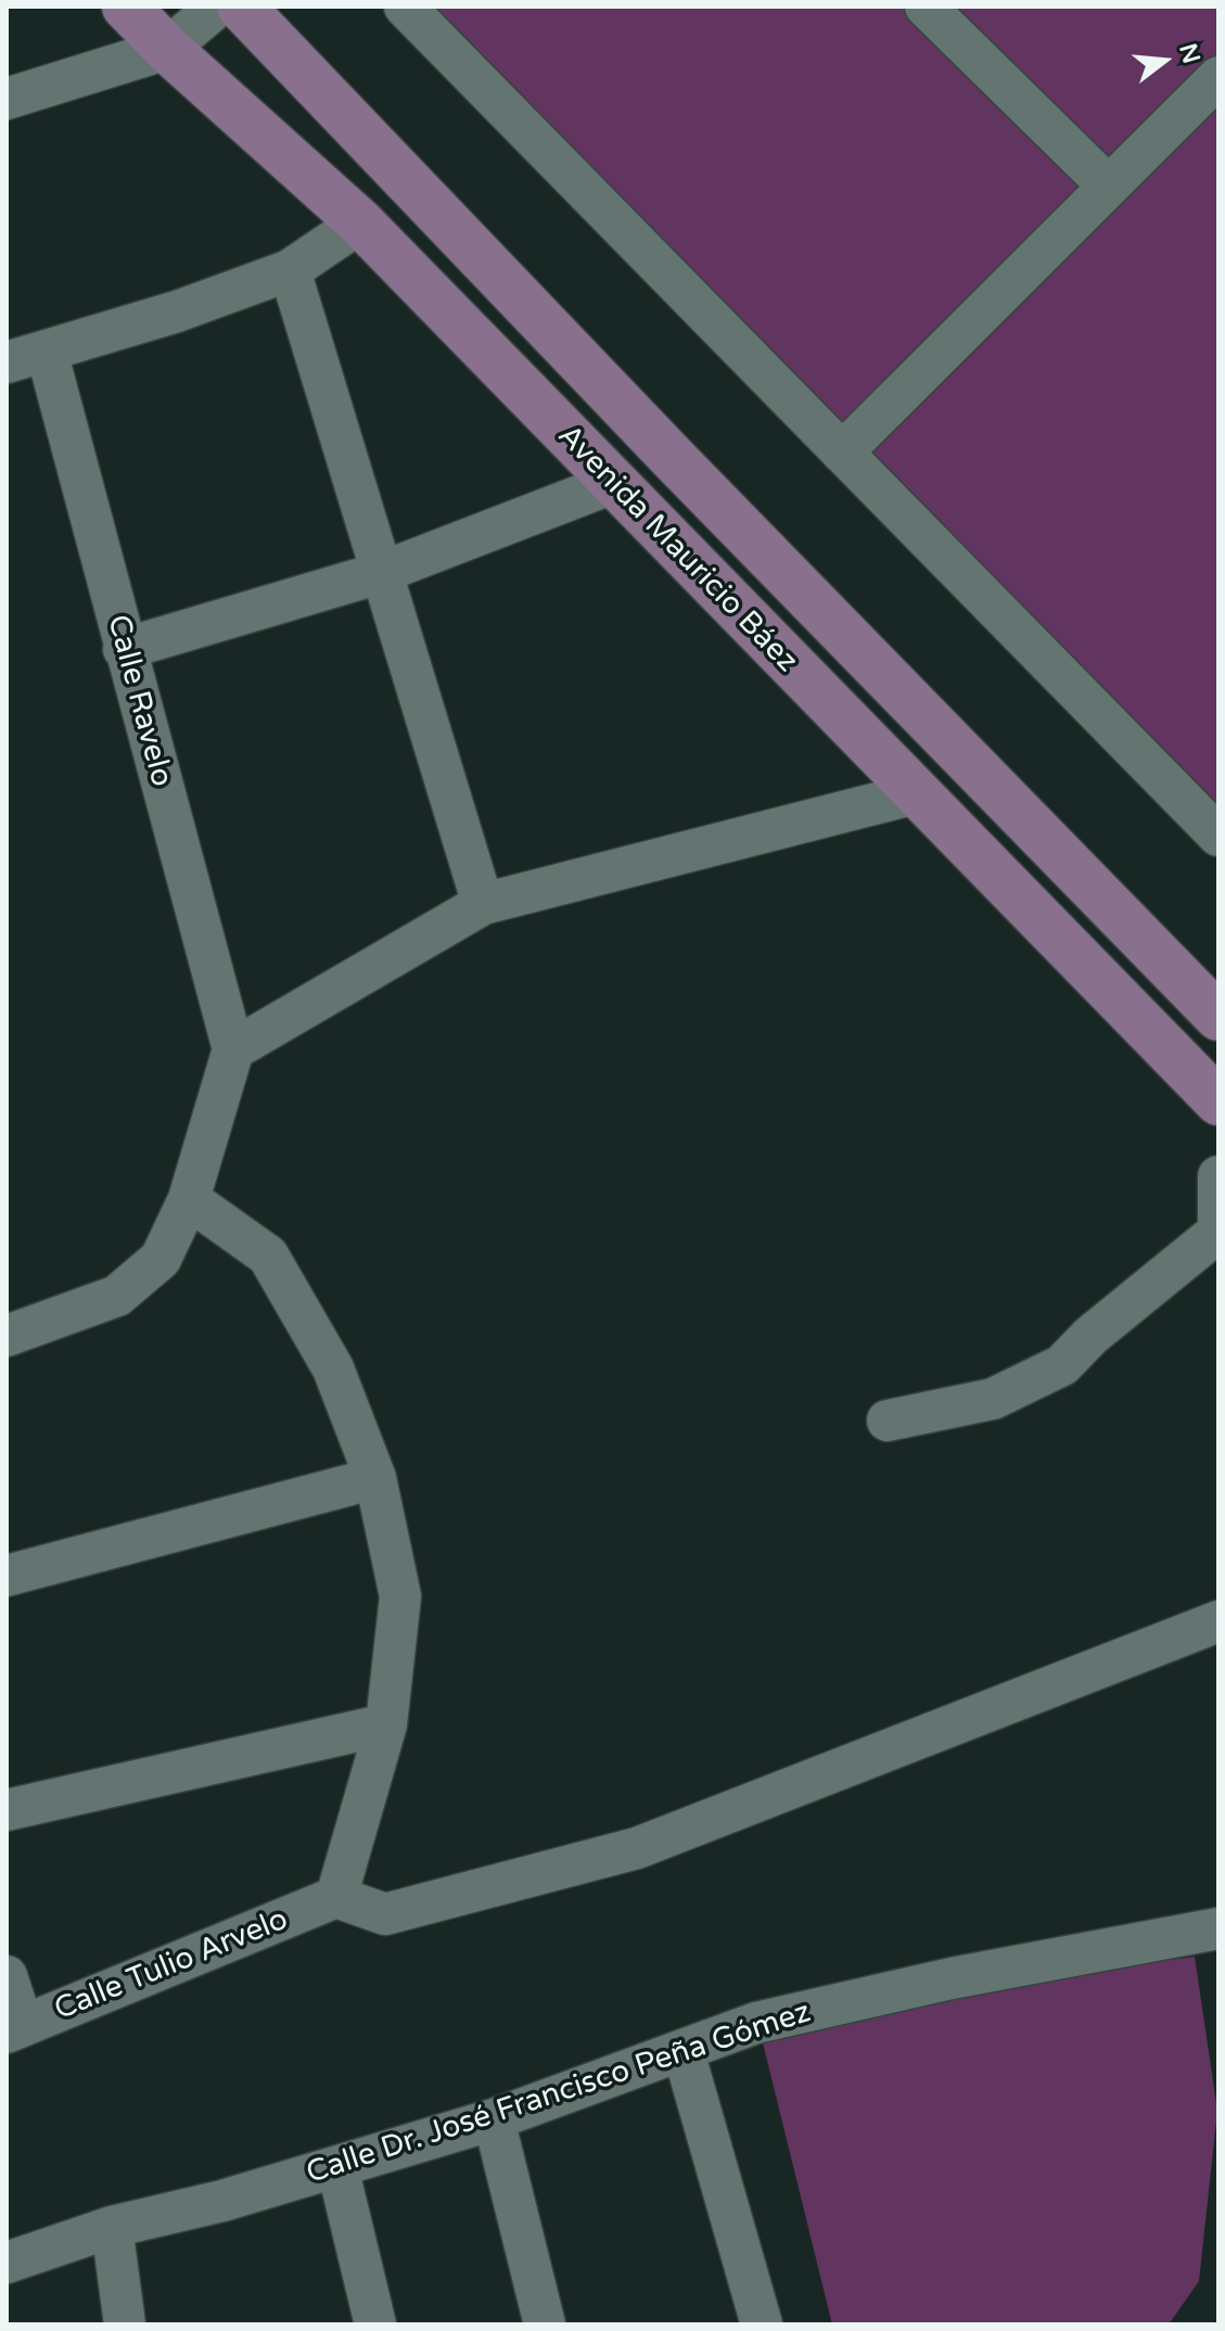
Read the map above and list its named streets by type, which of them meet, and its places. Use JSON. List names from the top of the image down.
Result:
{
  "streets": {
    "main road": ["Avenida Mauricio Báez"],
    "street": ["Calle Ravelo", "Calle Tulio Arvelo", "Calle Dr. José Francisco Peña Gómez"]
  },
  "north": "right"
}
